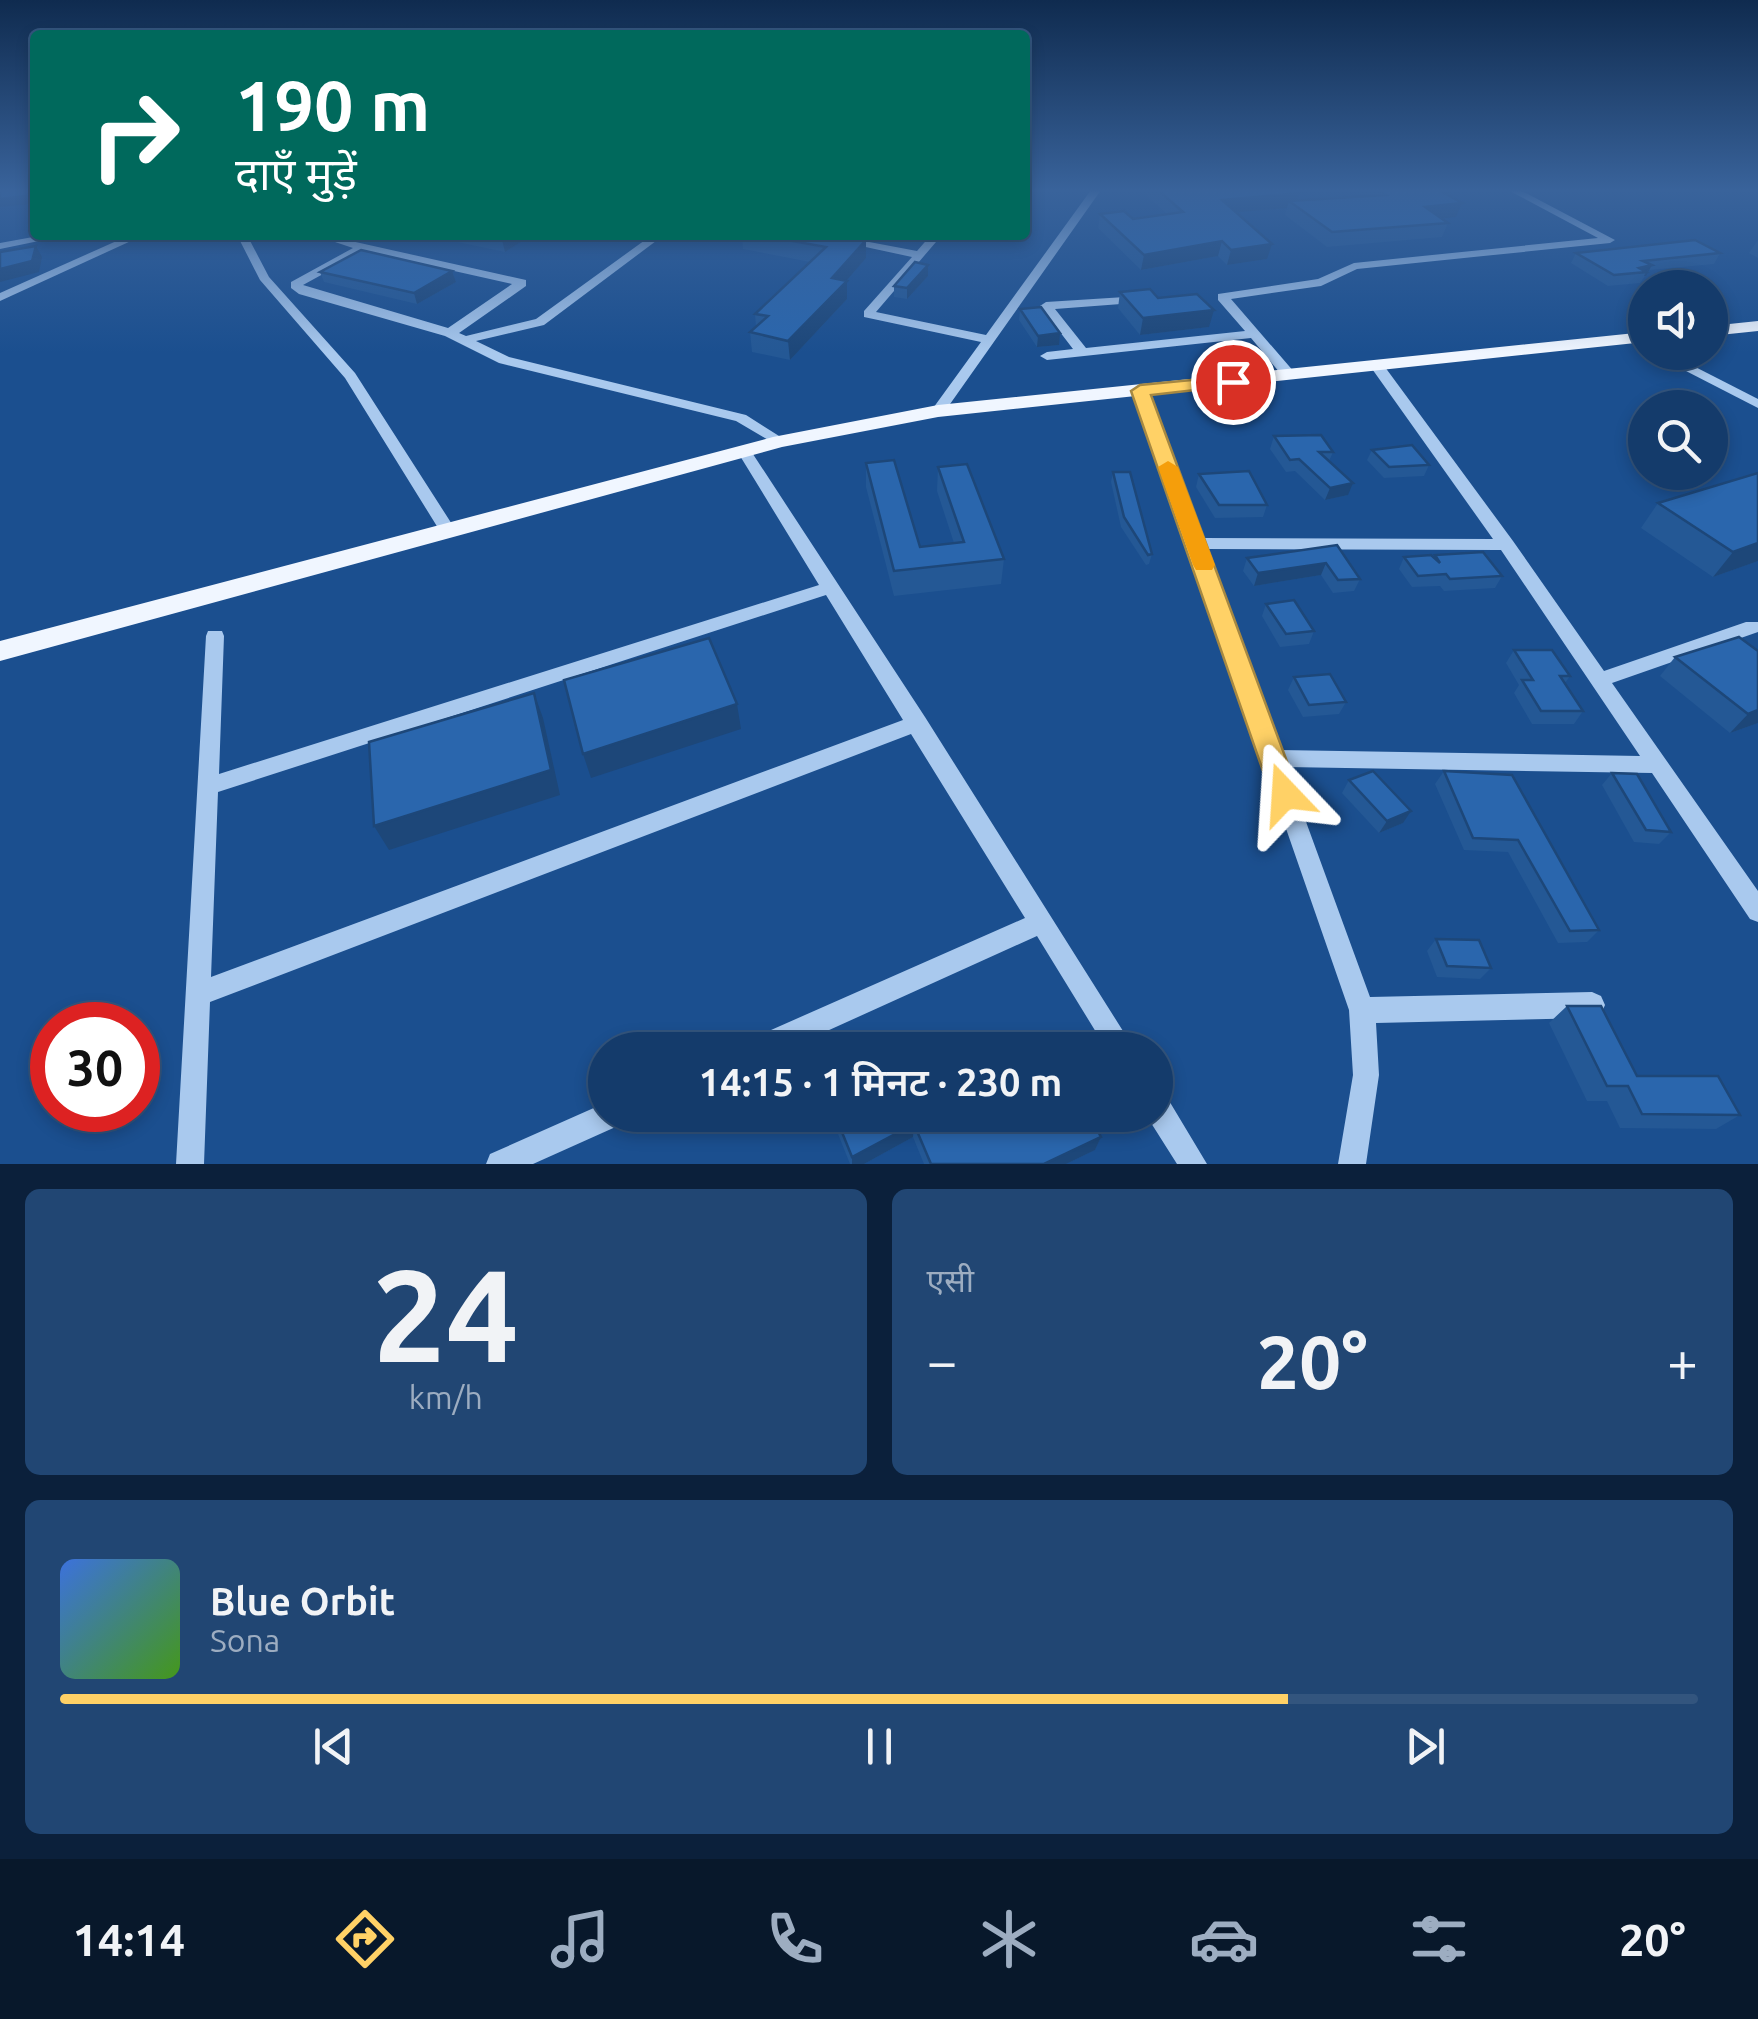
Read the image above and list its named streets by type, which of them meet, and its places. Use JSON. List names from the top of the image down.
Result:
{
  "page": {
    "turn": ["190 m", "दाएँ मुड़ें"],
    "limit": "30",
    "trip": "14:15 · 1 मिनट · 230 m",
    "tile": [
      ["24", "km/h"],
      "एसी"
    ],
    "heat": ["−", "20°", "+"],
    "song": ["Blue Orbit", "Sona"],
    "tabs": ["14:14", "20°"]
  }
}
